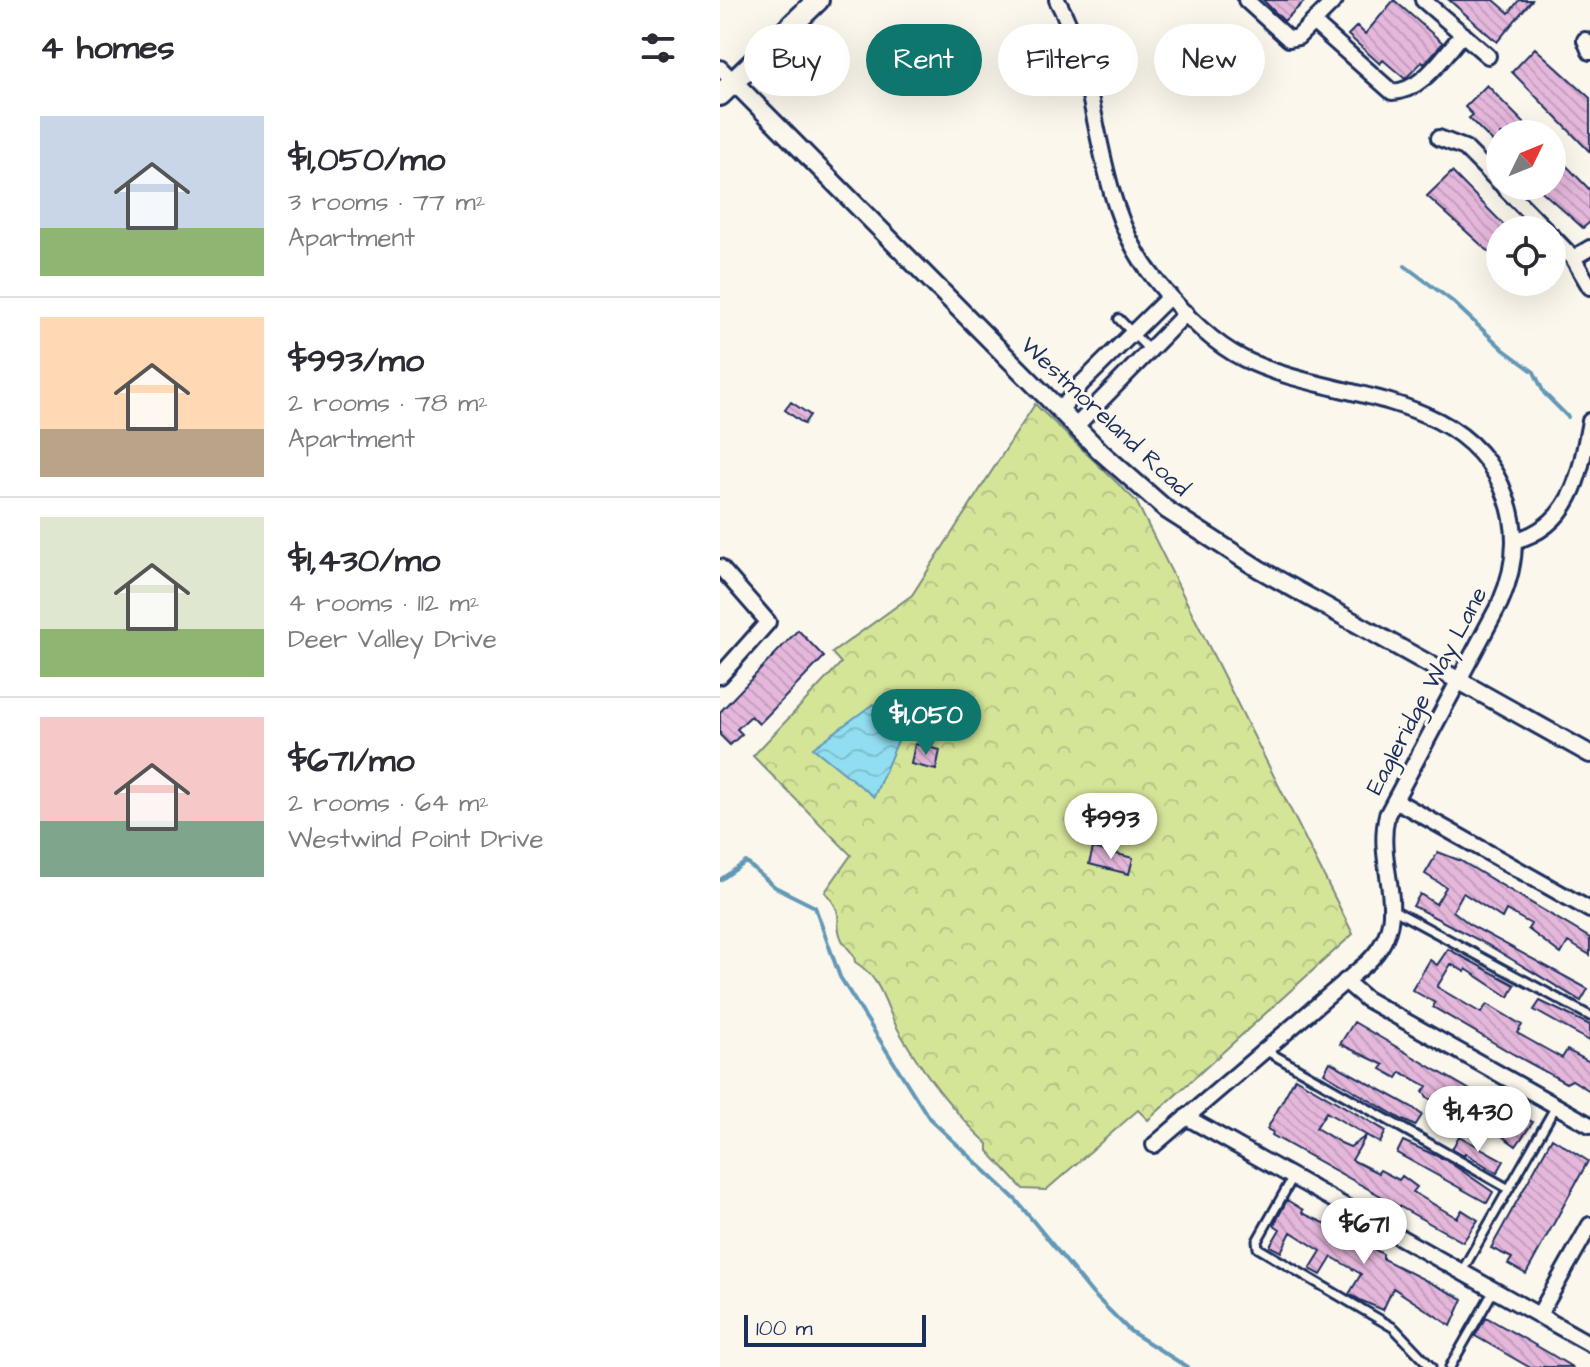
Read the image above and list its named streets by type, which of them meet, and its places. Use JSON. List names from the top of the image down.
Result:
{
  "streets": {
    "street": ["Westmoreland Road", "Eagleridge Way Lane"]
  },
  "crossings": [
    ["Westmoreland Road", "Eagleridge Way Lane"]
  ],
  "scale_bar": "100 m",
  "north": "top right",
  "page": {
    "heading": "4 homes",
    "chip": [
      "Buy",
      "Rent",
      "Filters",
      "New"
    ],
    "list": [
      {
        "name": "$1,050/mo",
        "note": "3 rooms · 77 m² · Apartment"
      },
      {
        "name": "$993/mo",
        "note": "2 rooms · 78 m² · Apartment"
      },
      {
        "name": "$1,430/mo",
        "note": "4 rooms · 112 m² · Deer Valley Drive"
      },
      {
        "name": "$671/mo",
        "note": "2 rooms · 64 m² · Westwind Point Drive"
      }
    ],
    "price": [
      "$1,050",
      "$993",
      "$1,430",
      "$671"
    ],
    "scale": "100 m"
  }
}
